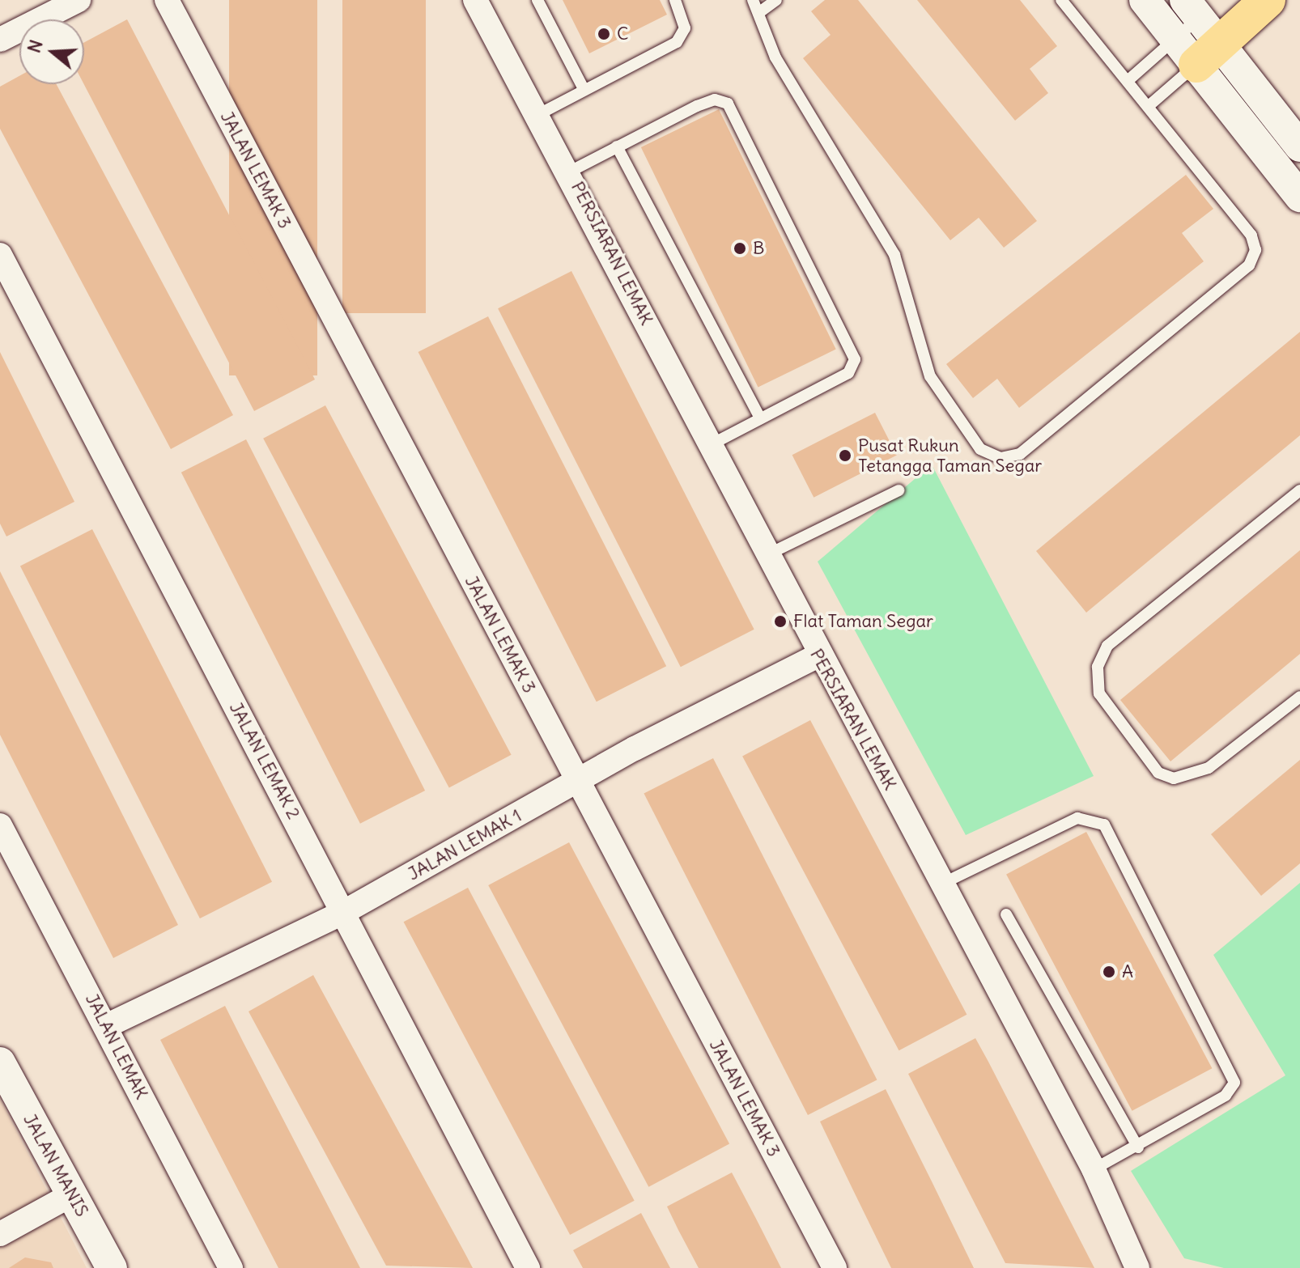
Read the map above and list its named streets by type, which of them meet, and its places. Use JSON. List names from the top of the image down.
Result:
{
  "streets": {
    "street": [
      "JALAN LEMAK 3",
      "PERSIARAN LEMAK",
      "JALAN LEMAK 2",
      "JALAN LEMAK 1",
      "JALAN LEMAK",
      "JALAN MANIS"
    ]
  },
  "crossings": [
    ["JALAN LEMAK 3", "JALAN LEMAK 1"],
    ["PERSIARAN LEMAK", "JALAN LEMAK 1"],
    ["JALAN LEMAK 2", "JALAN LEMAK 1"],
    ["JALAN LEMAK 1", "JALAN LEMAK"]
  ],
  "places": [
    "C",
    "B",
    "Pusat Rukun Tetangga Taman Segar",
    "Flat Taman Segar",
    "A"
  ],
  "north": "left"
}
